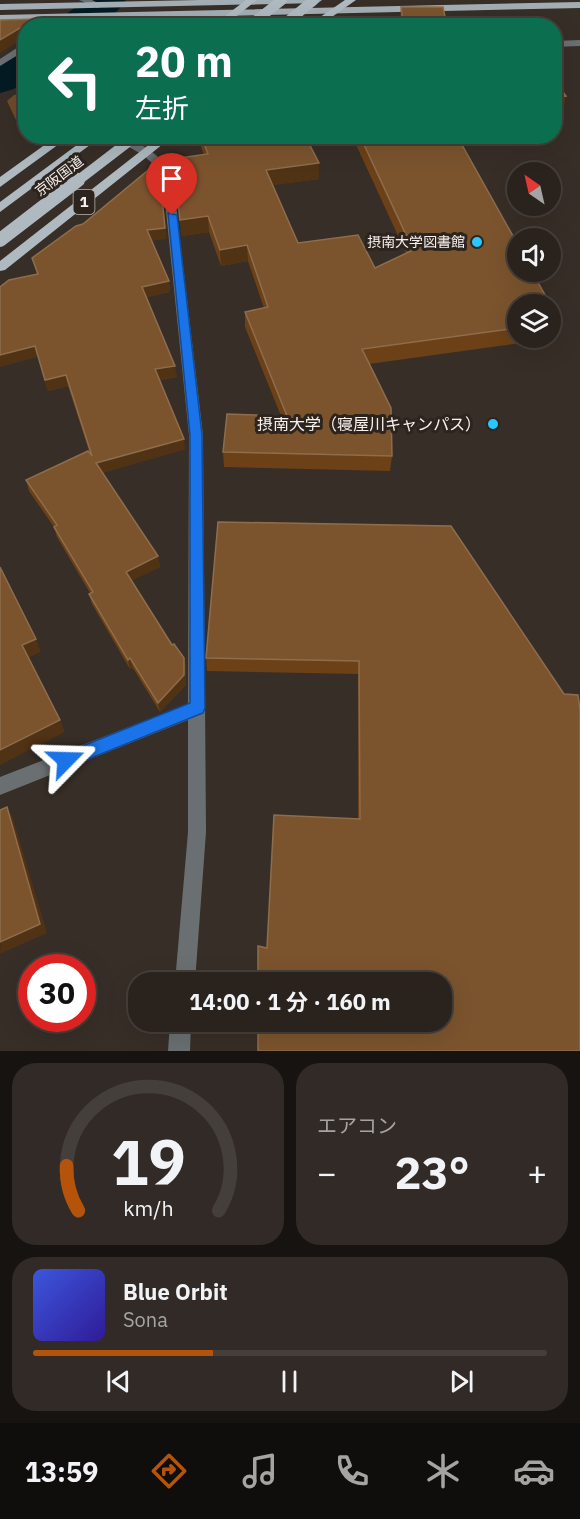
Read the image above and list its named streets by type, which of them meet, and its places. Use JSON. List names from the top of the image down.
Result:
{
  "streets": {
    "highway": ["京阪国道", "1"]
  },
  "places": ["摂南大学図書館", "摂南大学（寝屋川キャンパス）"],
  "north": "top left",
  "page": {
    "turn": ["20 m", "左折"],
    "limit": "30",
    "trip": "14:00 · 1 分 · 160 m",
    "tile": "エアコン",
    "heat": ["−", "23°", "+"],
    "song": ["Blue Orbit", "Sona"],
    "tabs": "13:59",
    "gauge": ["19", "km/h"]
  }
}
